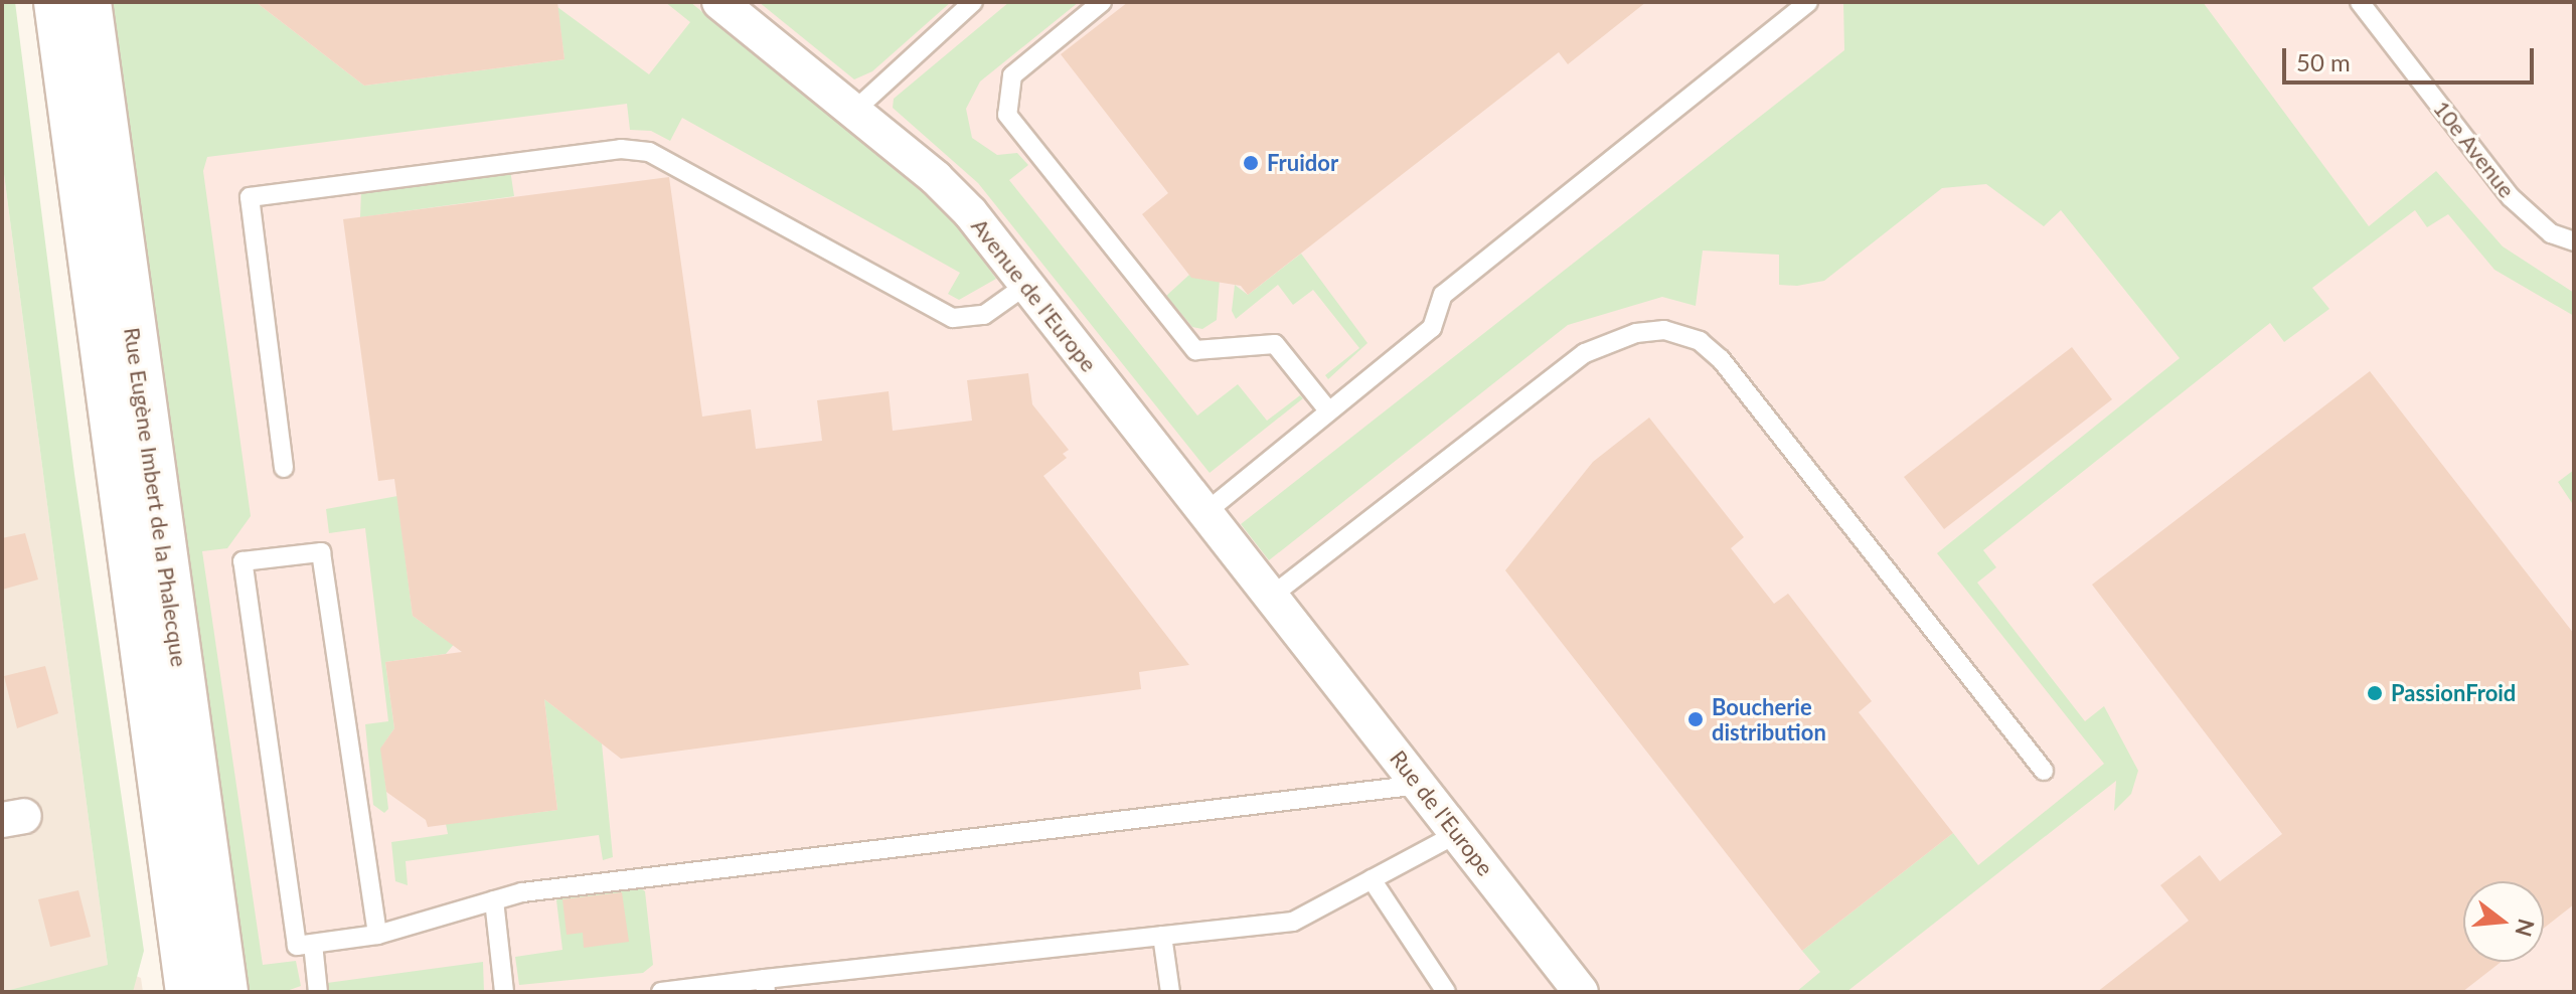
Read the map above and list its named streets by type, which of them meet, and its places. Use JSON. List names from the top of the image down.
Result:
{
  "streets": {
    "street": ["Avenue de l'Europe", "Rue Eugène Imbert de la Phalecque", "Rue de l'Europe"],
    "lane": ["10e Avenue"]
  },
  "crossings": [
    ["Avenue de l'Europe", "Rue de l'Europe"]
  ],
  "places": ["Fruidor", "PassionFroid", "Boucherie distribution"],
  "scale_bar": "50 m",
  "north": "right"
}
